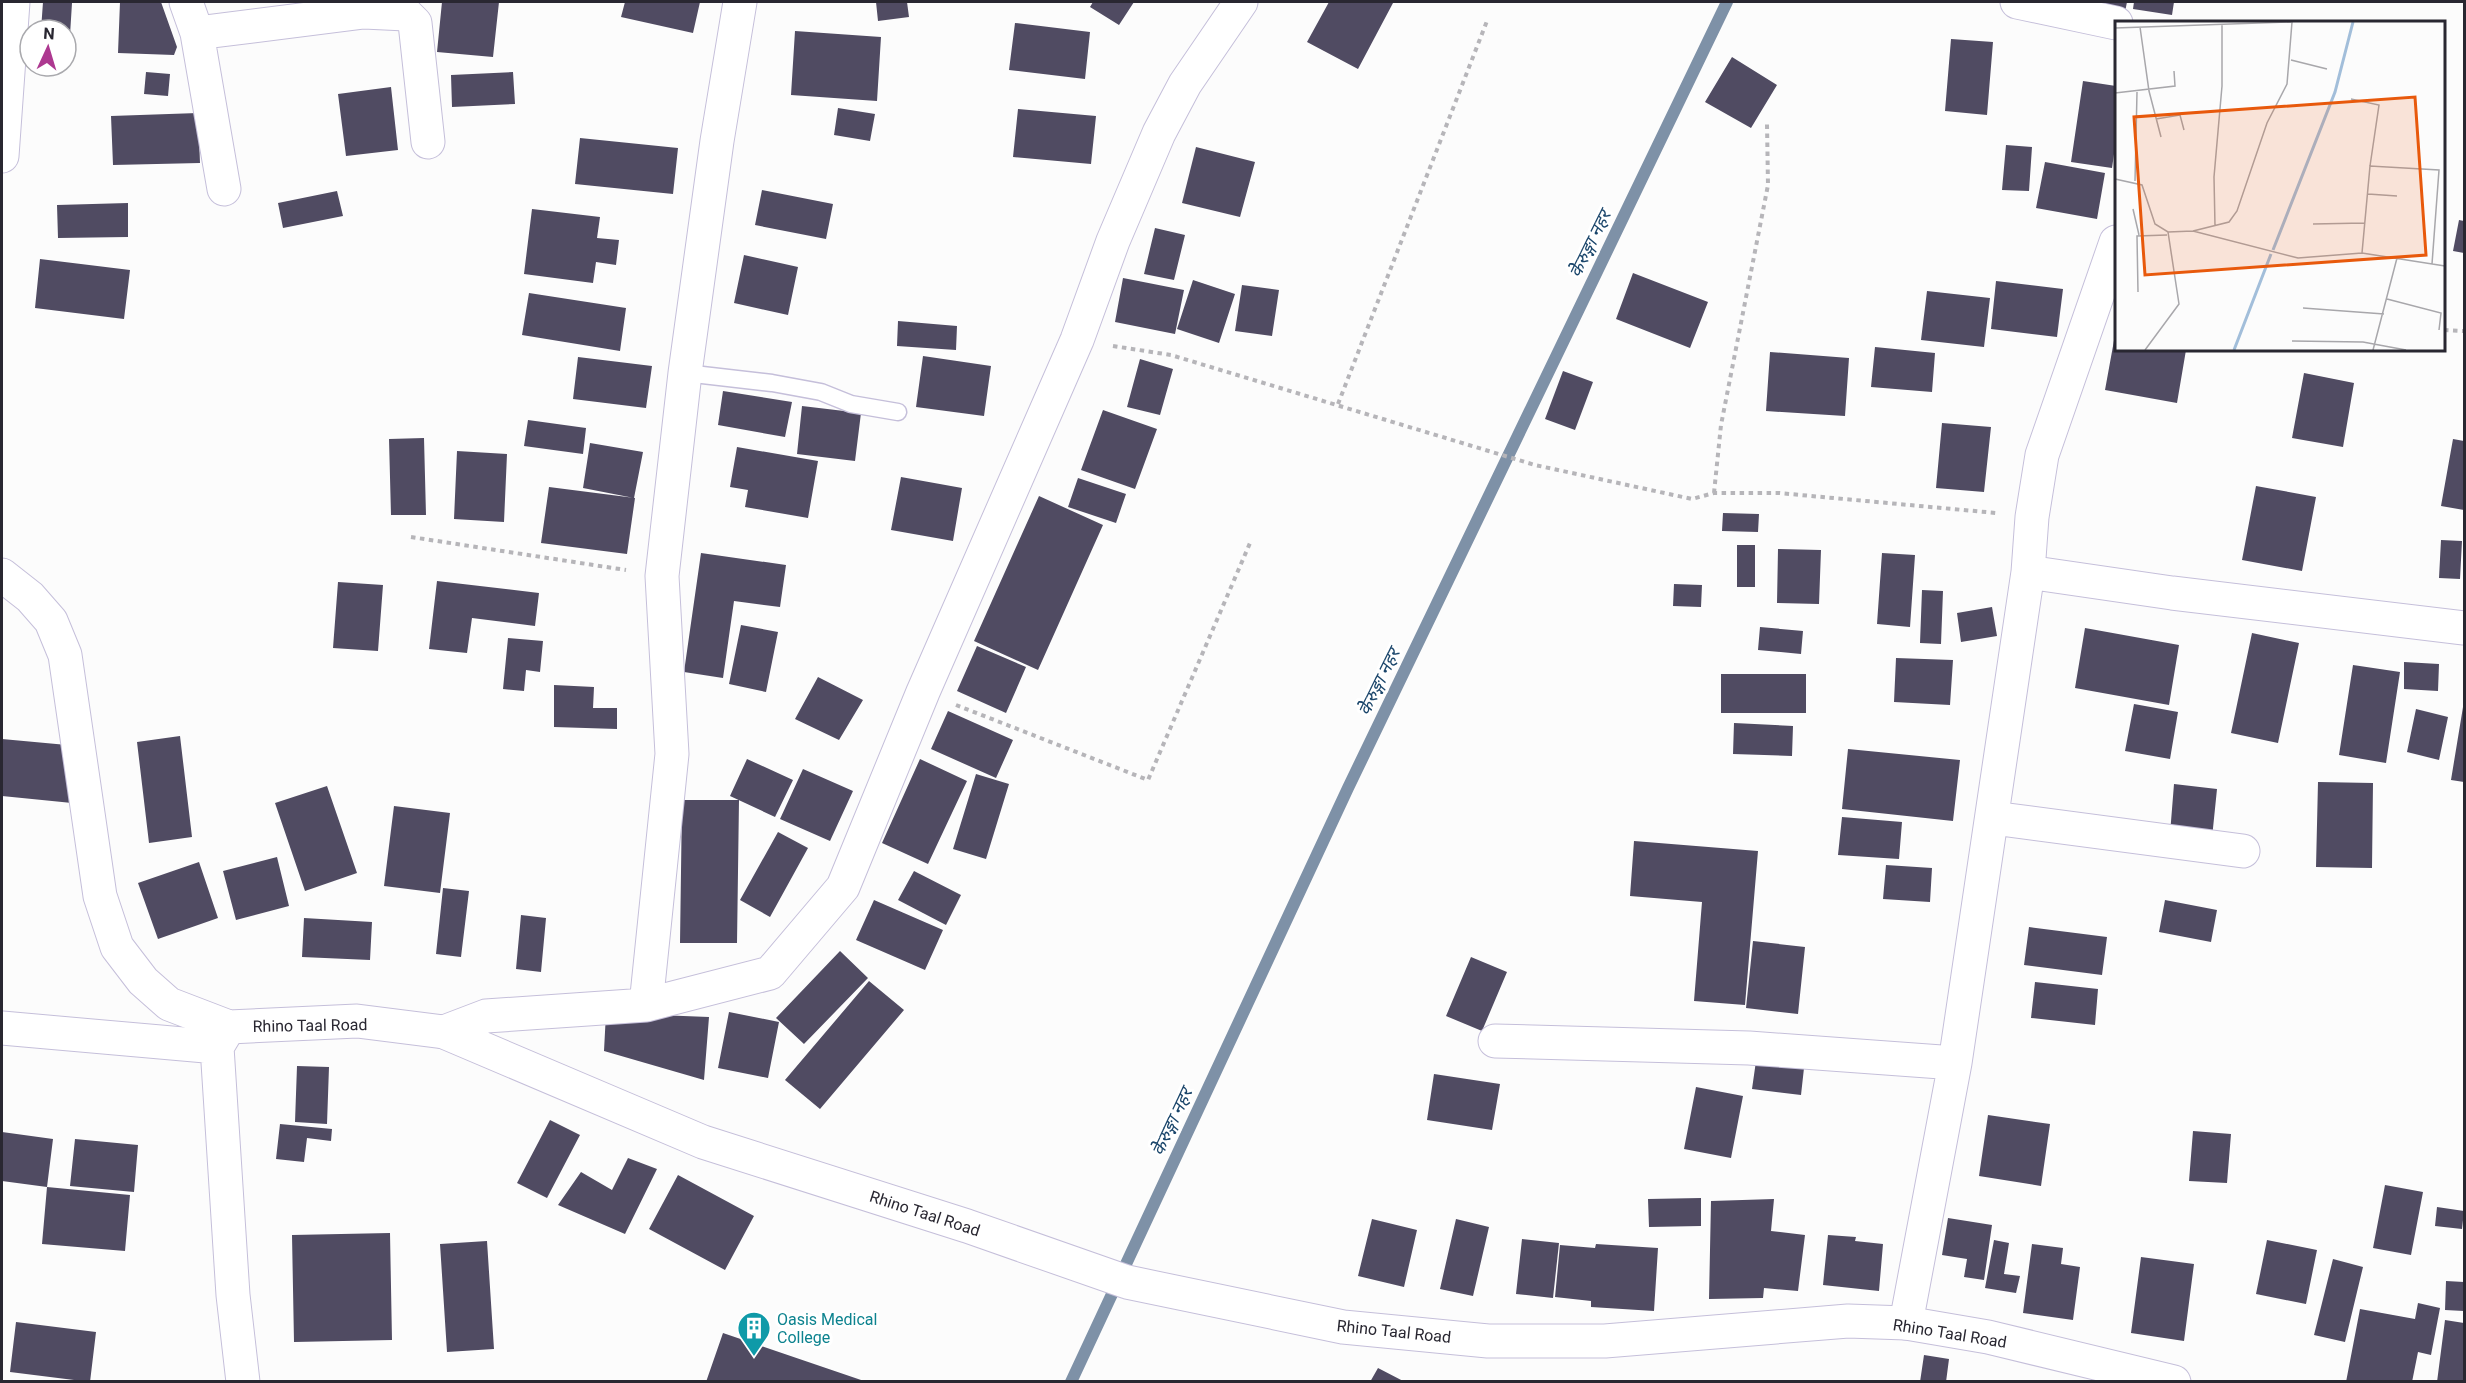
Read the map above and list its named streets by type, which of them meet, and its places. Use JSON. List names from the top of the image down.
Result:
{
  "streets": {
    "street": ["Rhino Taal Road"]
  },
  "water": ["केेरुङ्गा नहर"],
  "places": {
    "building": ["Oasis Medical College"]
  },
  "north": "top"
}
